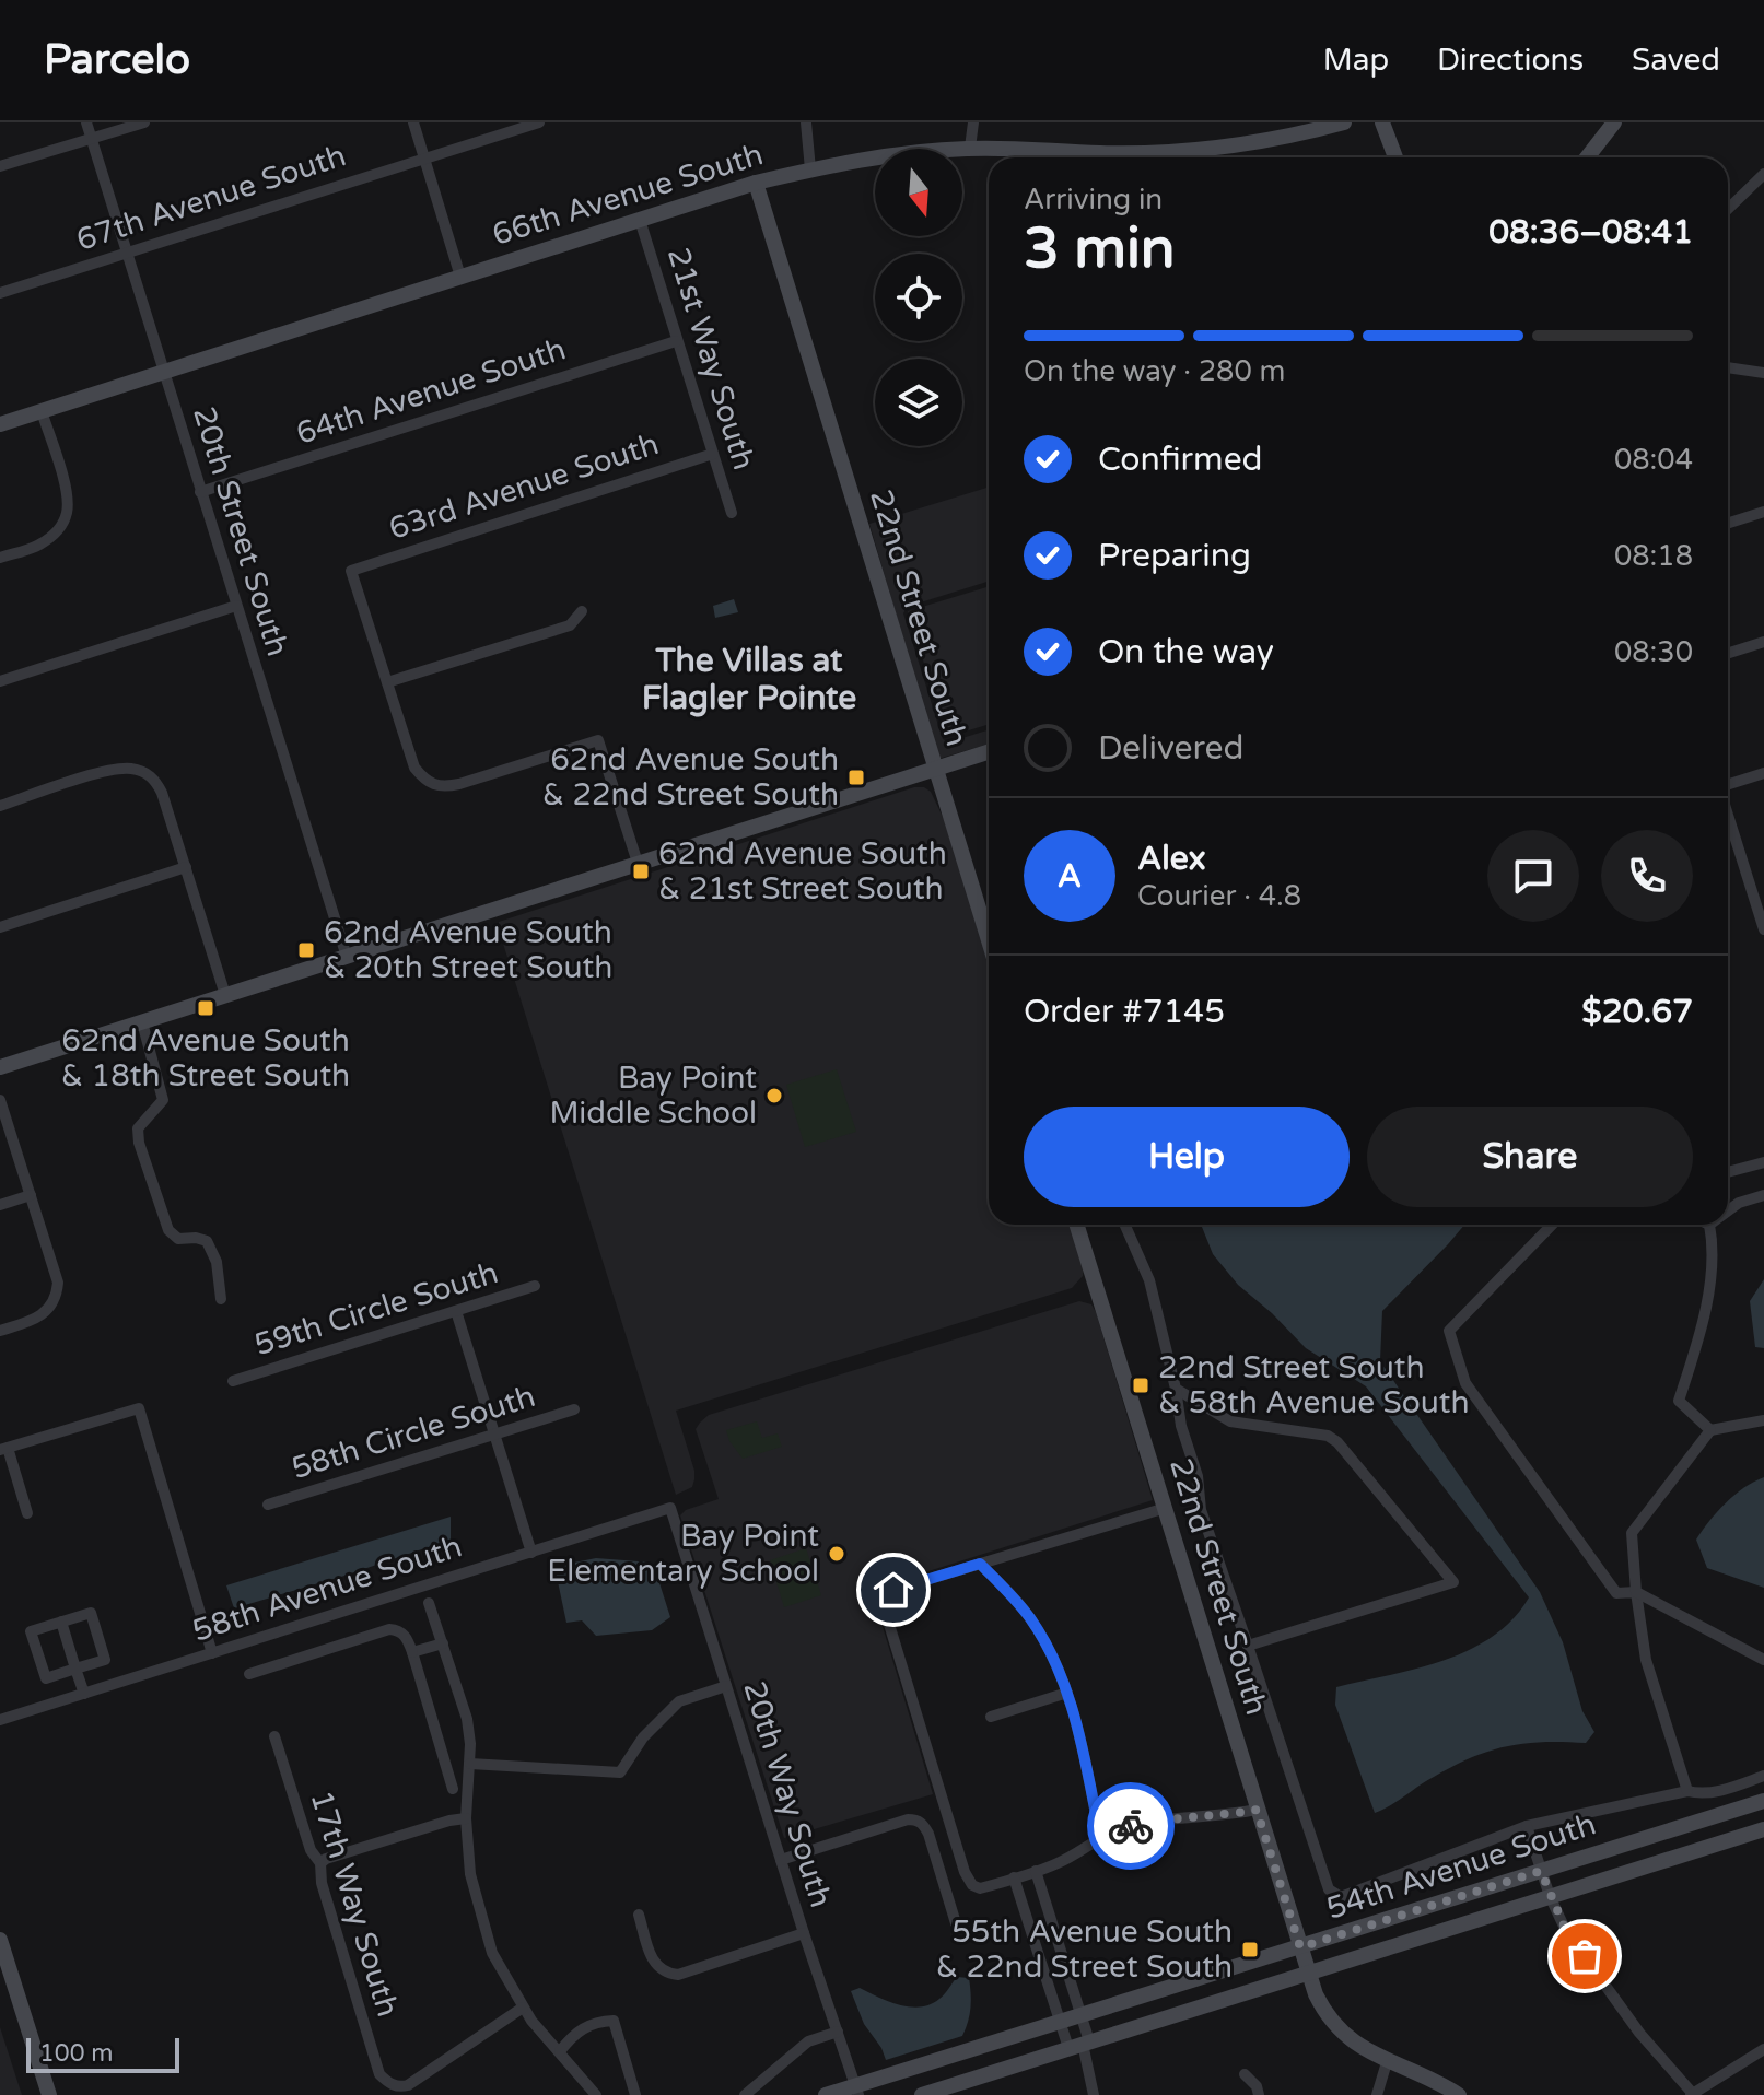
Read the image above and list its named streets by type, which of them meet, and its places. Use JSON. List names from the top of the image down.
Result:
{
  "streets": {
    "street": [
      "66th Avenue South",
      "67th Avenue South",
      "21st Way South",
      "64th Avenue South",
      "63rd Avenue South",
      "20th Street South",
      "22nd Street South",
      "59th Circle South",
      "58th Circle South",
      "58th Avenue South",
      "20th Way South",
      "54th Avenue South",
      "17th Way South"
    ]
  },
  "crossings": [
    ["66th Avenue South", "21st Way South"],
    ["66th Avenue South", "20th Street South"],
    ["66th Avenue South", "22nd Street South"],
    ["67th Avenue South", "20th Street South"],
    ["21st Way South", "64th Avenue South"],
    ["21st Way South", "63rd Avenue South"],
    ["64th Avenue South", "20th Street South"],
    ["22nd Street South", "54th Avenue South"],
    ["58th Avenue South", "20th Way South"],
    ["20th Way South", "54th Avenue South"]
  ],
  "districts": ["The Villas at Flagler Pointe"],
  "places": {
    "transit": [
      "62nd Avenue South & 22nd Street South",
      "62nd Avenue South & 21st Street South",
      "62nd Avenue South & 20th Street South",
      "62nd Avenue South & 18th Street South",
      "22nd Street South & 58th Avenue South",
      "55th Avenue South & 22nd Street South"
    ],
    "other": ["Bay Point Middle School", "Bay Point Elementary School"]
  },
  "scale_bar": "100 m",
  "north": "bottom",
  "page": {
    "header": "Parcelo",
    "nav": ["Map", "Directions", "Saved"],
    "heading": ["3 min", "Arriving in", "08:36–08:41"],
    "panel": [
      "Alex",
      "Courier · 4.8",
      "Order #7145",
      "$20.67"
    ],
    "bar": "On the way · 280 m",
    "list": [
      ["Confirmed", "08:04"],
      ["Preparing", "08:18"],
      ["On the way", "08:30"],
      "Delivered"
    ],
    "round": "A",
    "buttons": ["Help", "Share"],
    "scale": "100 m"
  }
}
